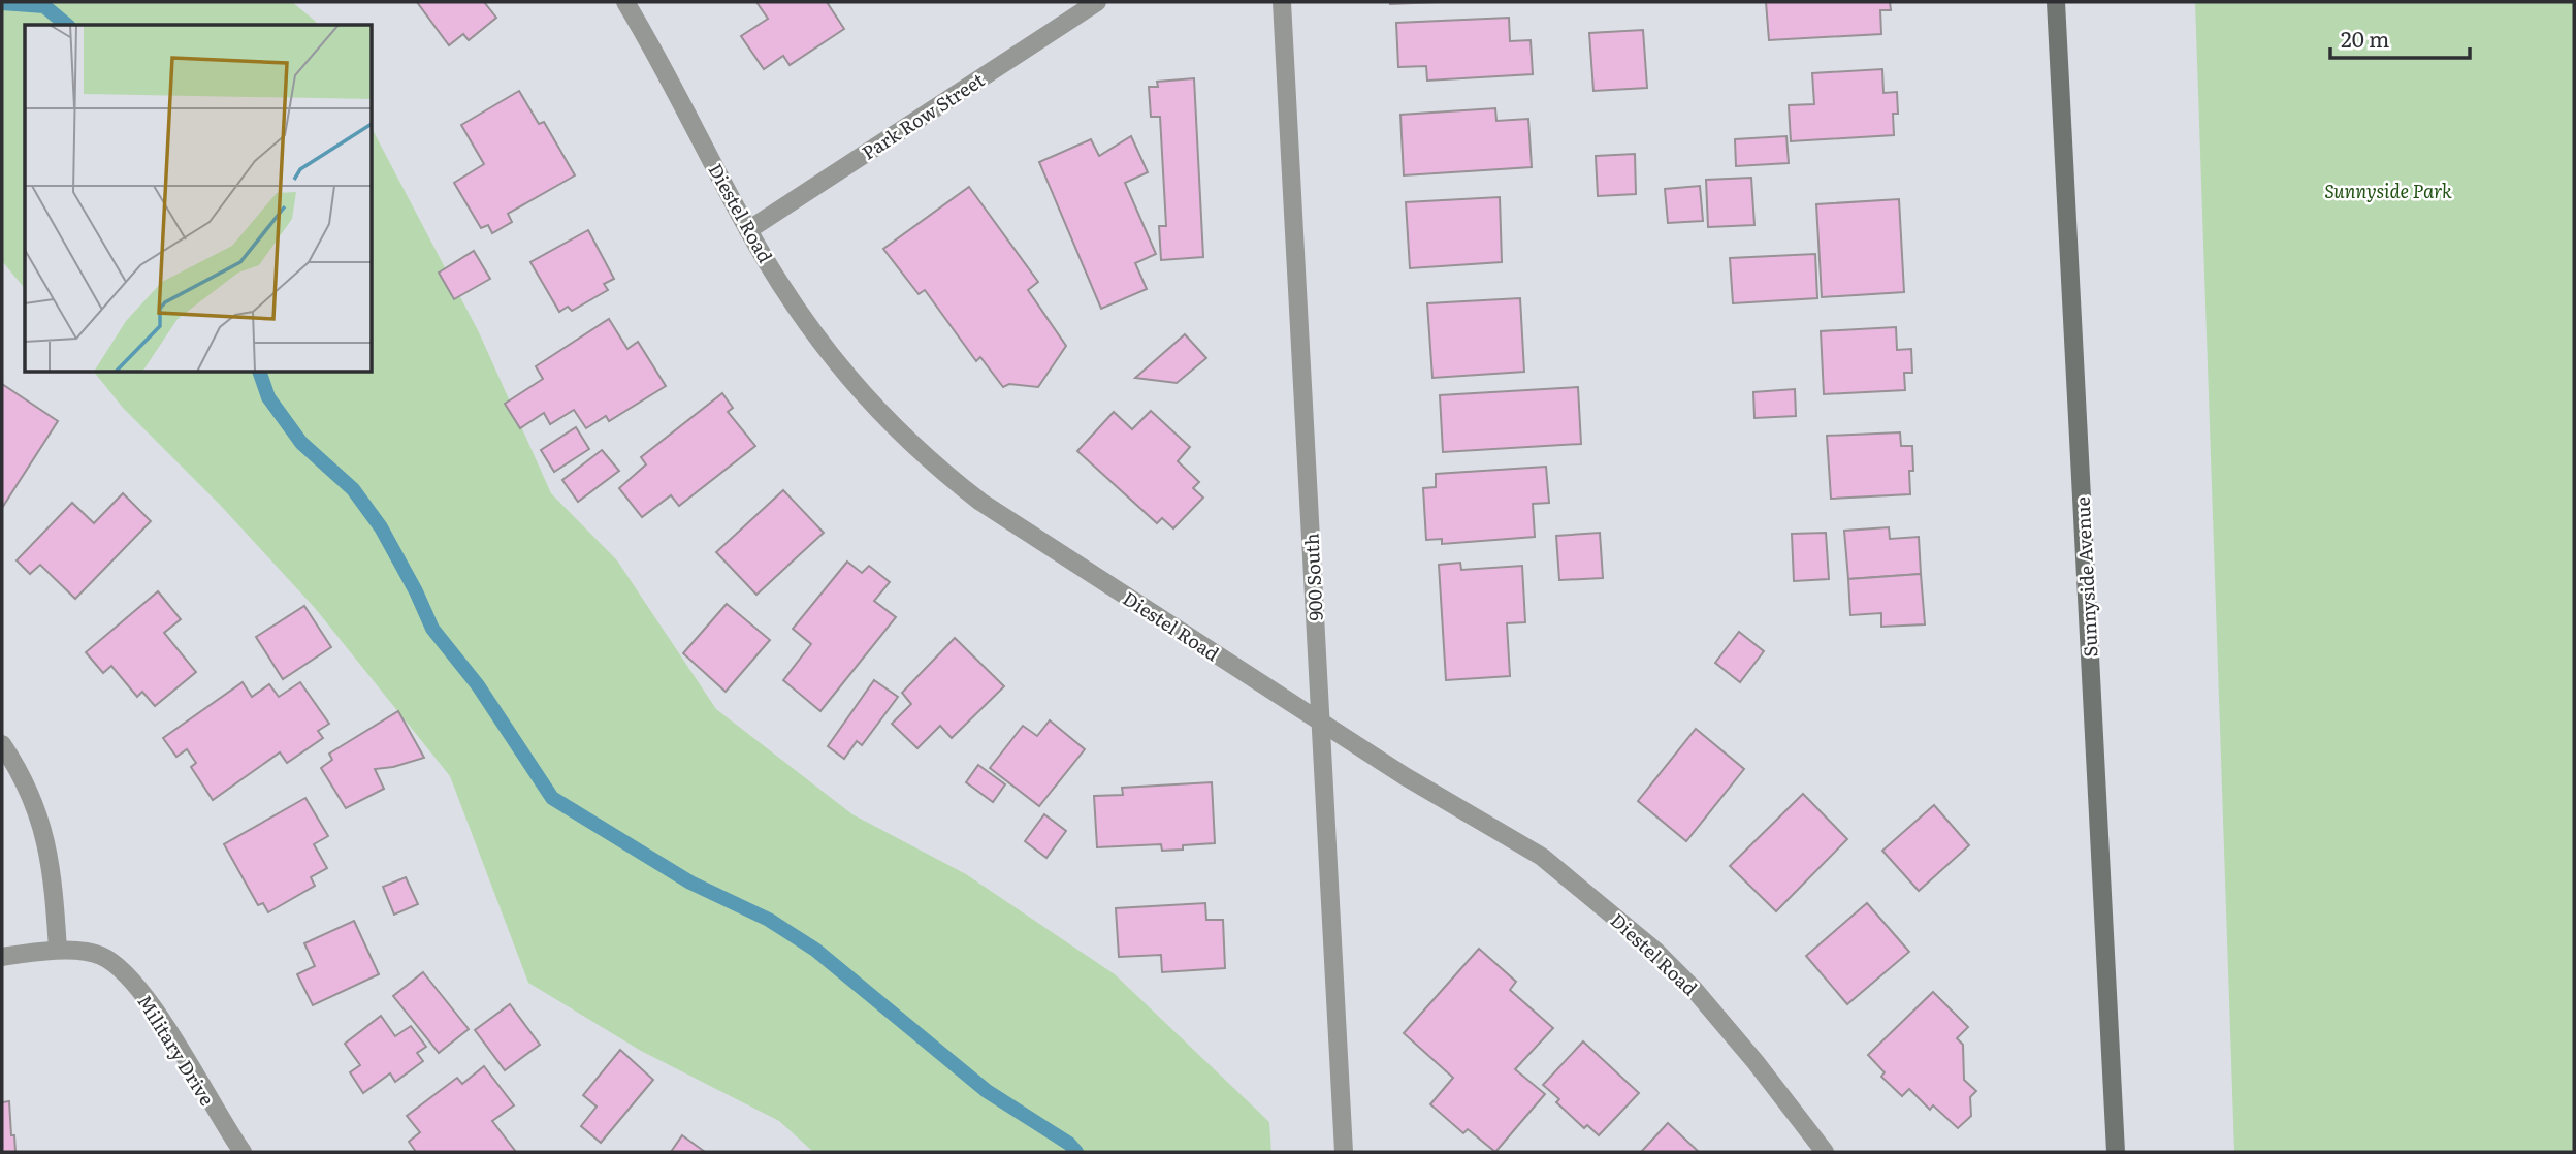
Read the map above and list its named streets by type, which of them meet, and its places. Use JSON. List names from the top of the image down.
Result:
{
  "streets": {
    "main road": ["Sunnyside Avenue"],
    "street": [
      "Park Row Street",
      "Diestel Road",
      "900 South",
      "Military Drive"
    ]
  },
  "crossings": [
    ["Park Row Street", "Diestel Road"],
    ["Diestel Road", "900 South"]
  ],
  "parks": ["Sunnyside Park"],
  "scale_bar": "20 m"
}
